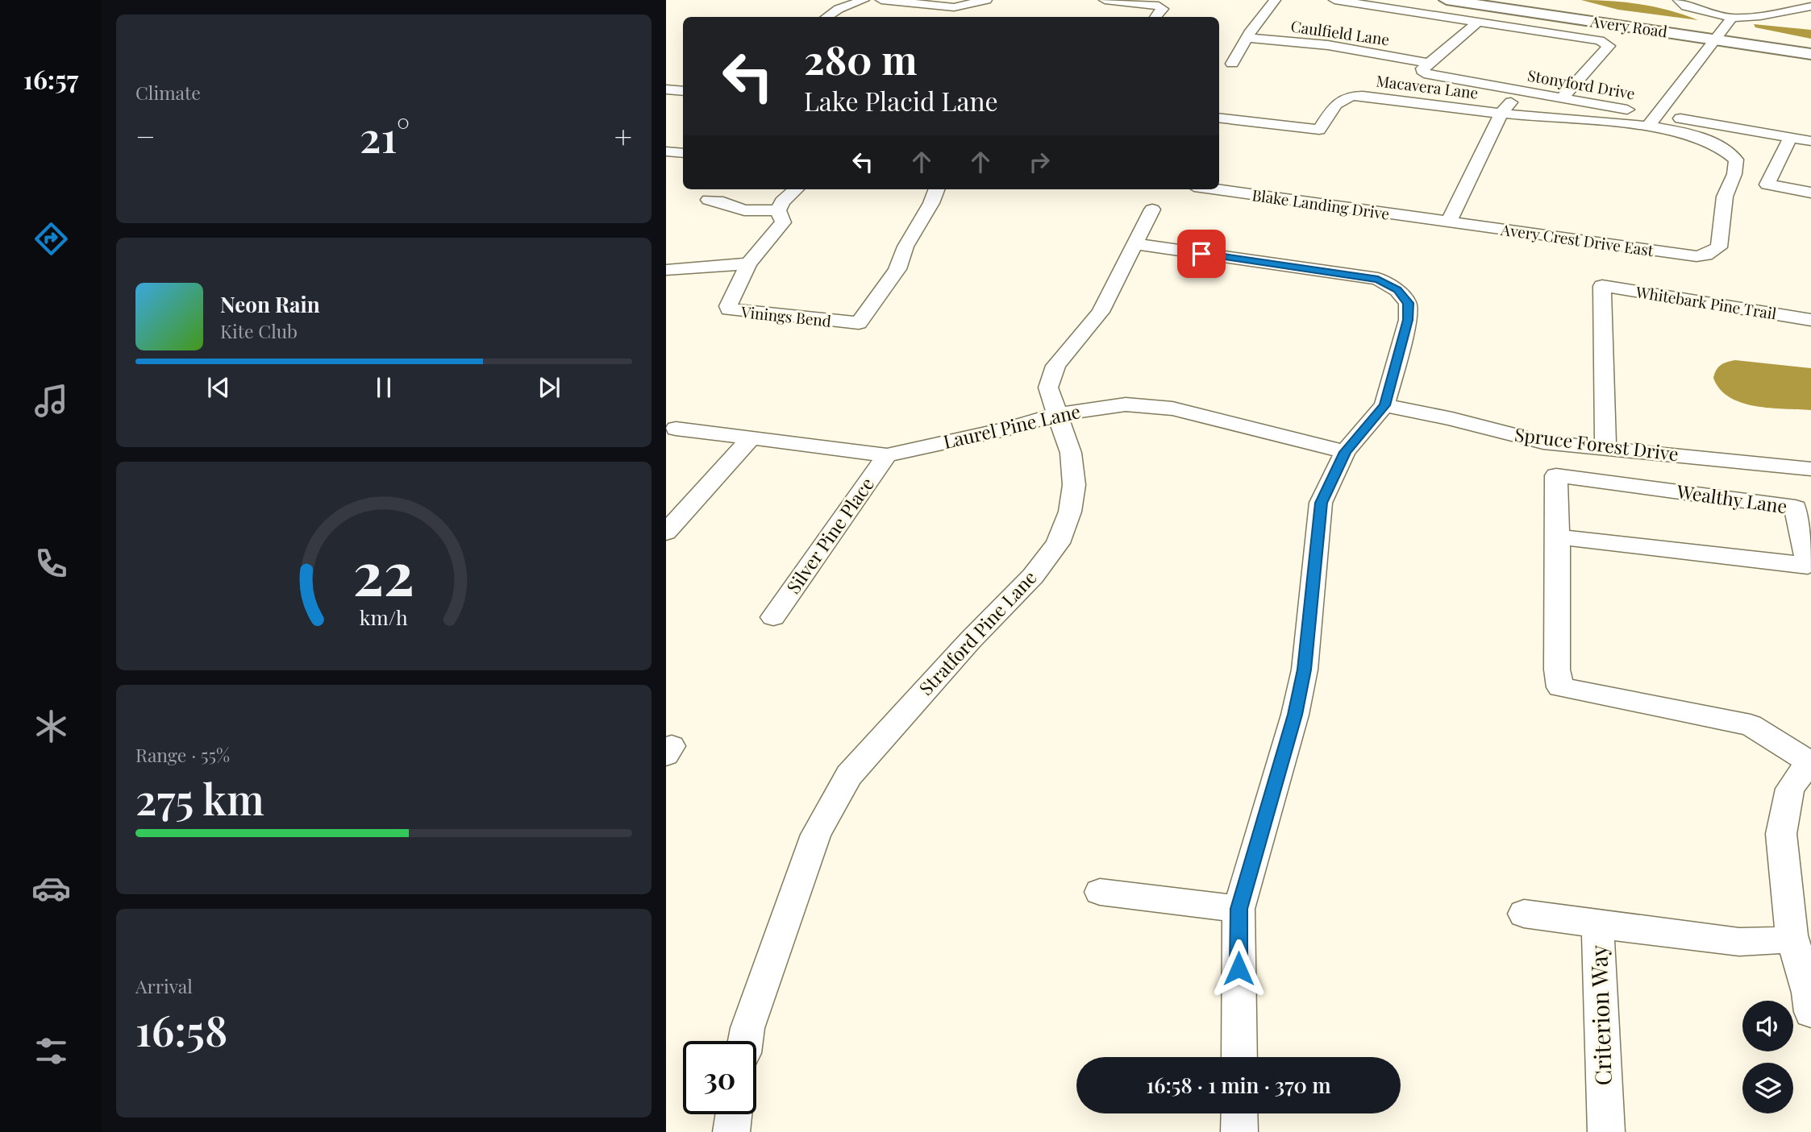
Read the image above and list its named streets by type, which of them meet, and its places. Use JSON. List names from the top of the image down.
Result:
{
  "streets": {
    "main road": ["Avery Road"],
    "street": [
      "Caulfield Lane",
      "Stonyford Drive",
      "Macavera Lane",
      "Blake Landing Drive",
      "Avery Crest Drive East",
      "Whitebark Pine Trail",
      "Vinings Bend",
      "Laurel Pine Lane",
      "Spruce Forest Drive",
      "Wealthy Lane",
      "Silver Pine Place",
      "Stratford Pine Lane",
      "Criterion Way"
    ]
  },
  "crossings": [
    ["Caulfield Lane", "Stonyford Drive"],
    ["Macavera Lane", "Avery Crest Drive East"],
    ["Blake Landing Drive", "Avery Crest Drive East"],
    ["Whitebark Pine Trail", "Spruce Forest Drive"],
    ["Laurel Pine Lane", "Silver Pine Place"],
    ["Laurel Pine Lane", "Stratford Pine Lane"]
  ],
  "page": {
    "tabs": "16:57",
    "tile": [
      "Climate",
      ["Range · 55%", "275 km"],
      ["Arrival", "16:58"]
    ],
    "turn": ["280 m", "Lake Placid Lane"],
    "heat": ["−", "21°", "+"],
    "song": ["Neon Rain", "Kite Club"],
    "limit": "30",
    "trip": "16:58 · 1 min · 370 m",
    "gauge": ["22", "km/h"]
  }
}
